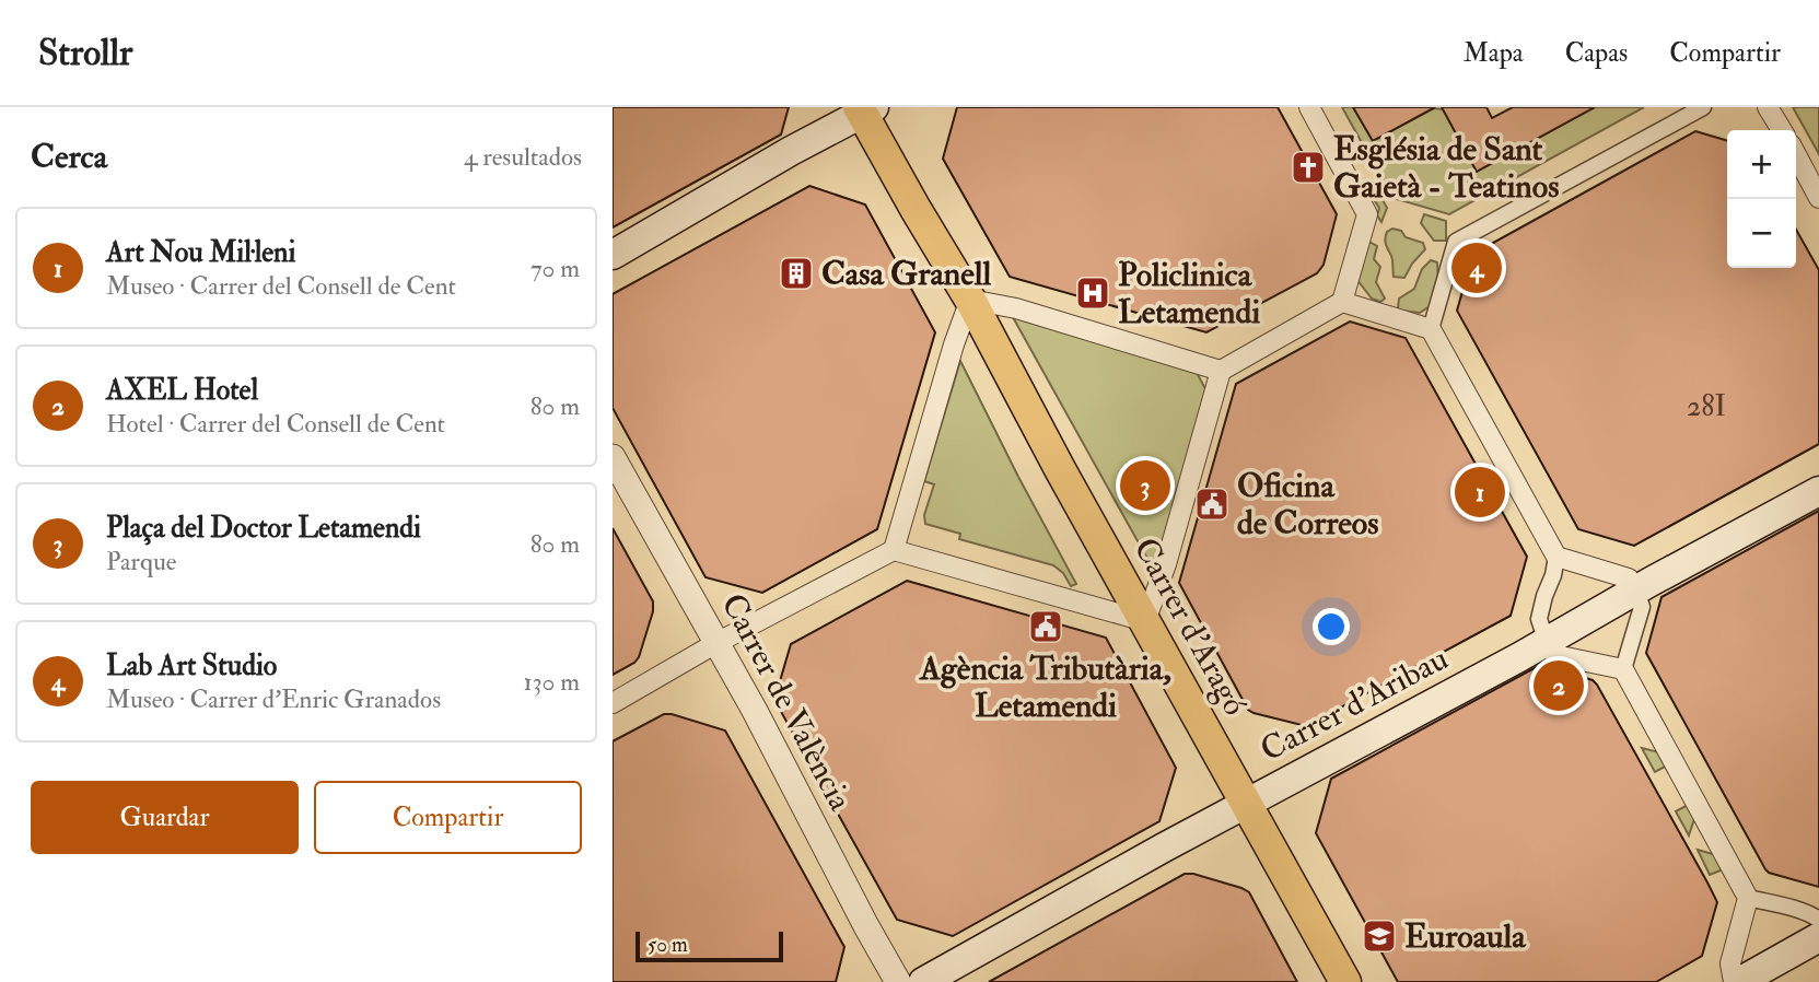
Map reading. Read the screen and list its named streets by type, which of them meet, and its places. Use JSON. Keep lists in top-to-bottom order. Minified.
{"streets":{"main road":["Carrer d'Aragó","Carrer d'Aribau"],"street":["Carrer de València"]},"crossings":[["Carrer d'Aragó","Carrer d'Aribau"]],"places":{"church":["Església de Sant Gaietà - Teatinos"],"building":["Casa Granell"],"hospital":["Policlinica Letamendi"],"public building":["Oficina de Correos","Agència Tributària, Letamendi"],"school or university":["Euroaula"]},"house_numbers":["28I"],"scale_bar":"50 m","page":{"header":"Strollr","nav":["Mapa","Capas","Compartir"],"heading":["Cerca","4 resultados"],"map_buttons":["+","−"],"list":[{"mark":"1","name":"Art Nou Mil·leni","note":"Museo · Carrer del Consell de Cent","value":"70 m"},{"mark":"2","name":"AXEL Hotel","note":"Hotel · Carrer del Consell de Cent","value":"80 m"},{"mark":"3","name":"Plaça del Doctor Letamendi","note":"Parque","value":"80 m"},{"mark":"4","name":"Lab Art Studio","note":"Museo · Carrer d'Enric Granados","value":"130 m"}],"pins":["4","3","1","2"],"buttons":["Guardar","Compartir"],"scale":"50 m"}}
